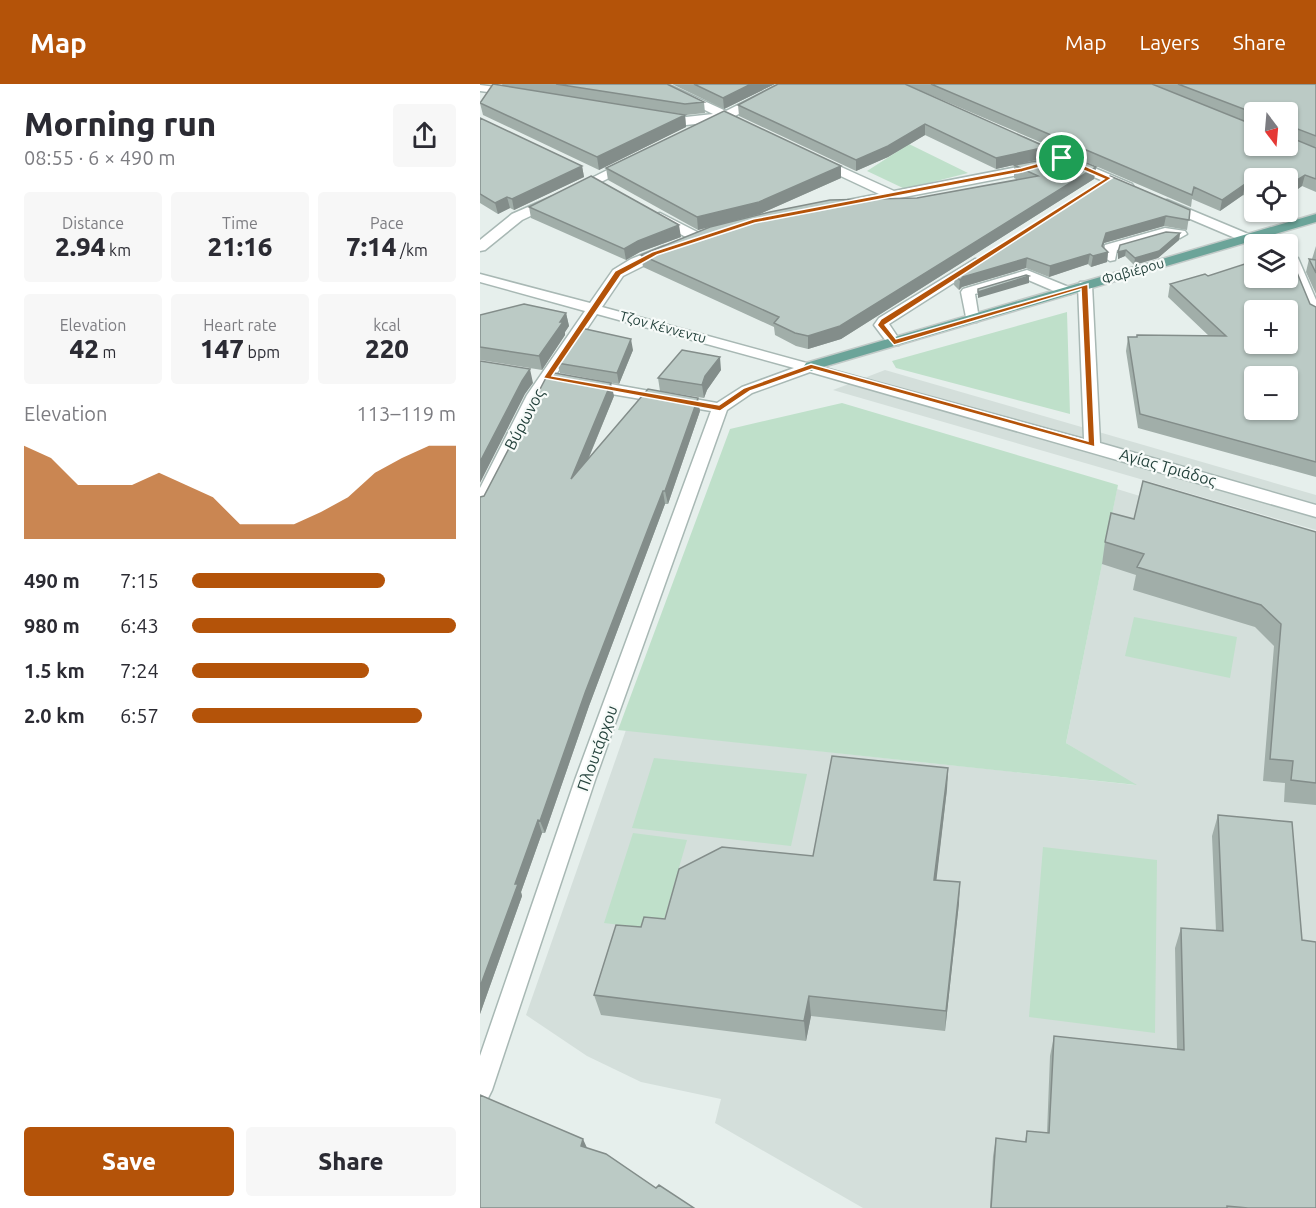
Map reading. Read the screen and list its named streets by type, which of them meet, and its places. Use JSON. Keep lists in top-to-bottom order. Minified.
{"streets":{"main road":["Φαβιέρου"],"street":["Τζον Κέννεντυ","Βύρωνος","Αγίας Τριάδος","Πλουτάρχου"]},"crossings":[["Φαβιέρου","Τζον Κέννεντυ"],["Φαβιέρου","Αγίας Τριάδος"],["Τζον Κέννεντυ","Βύρωνος"],["Τζον Κέννεντυ","Αγίας Τριάδος"]],"north":"bottom","page":{"header":"Map","nav":["Map","Layers","Share"],"heading":["Morning run","08:55 · 6 × 490 m"],"map_buttons":["+","−"],"stats":[["Distance","2.94 km"],["Time","21:16"],["Pace","7:14 /km"],["Elevation","42 m"],["Heart rate","147 bpm"],["kcal","220"]],"chart":["Elevation","113–119 m"],"list":[{"name":"490 m","note":"7:15"},{"name":"980 m","note":"6:43"},{"name":"1.5 km","note":"7:24"},{"name":"2.0 km","note":"6:57"}],"buttons":["Save","Share"]}}
